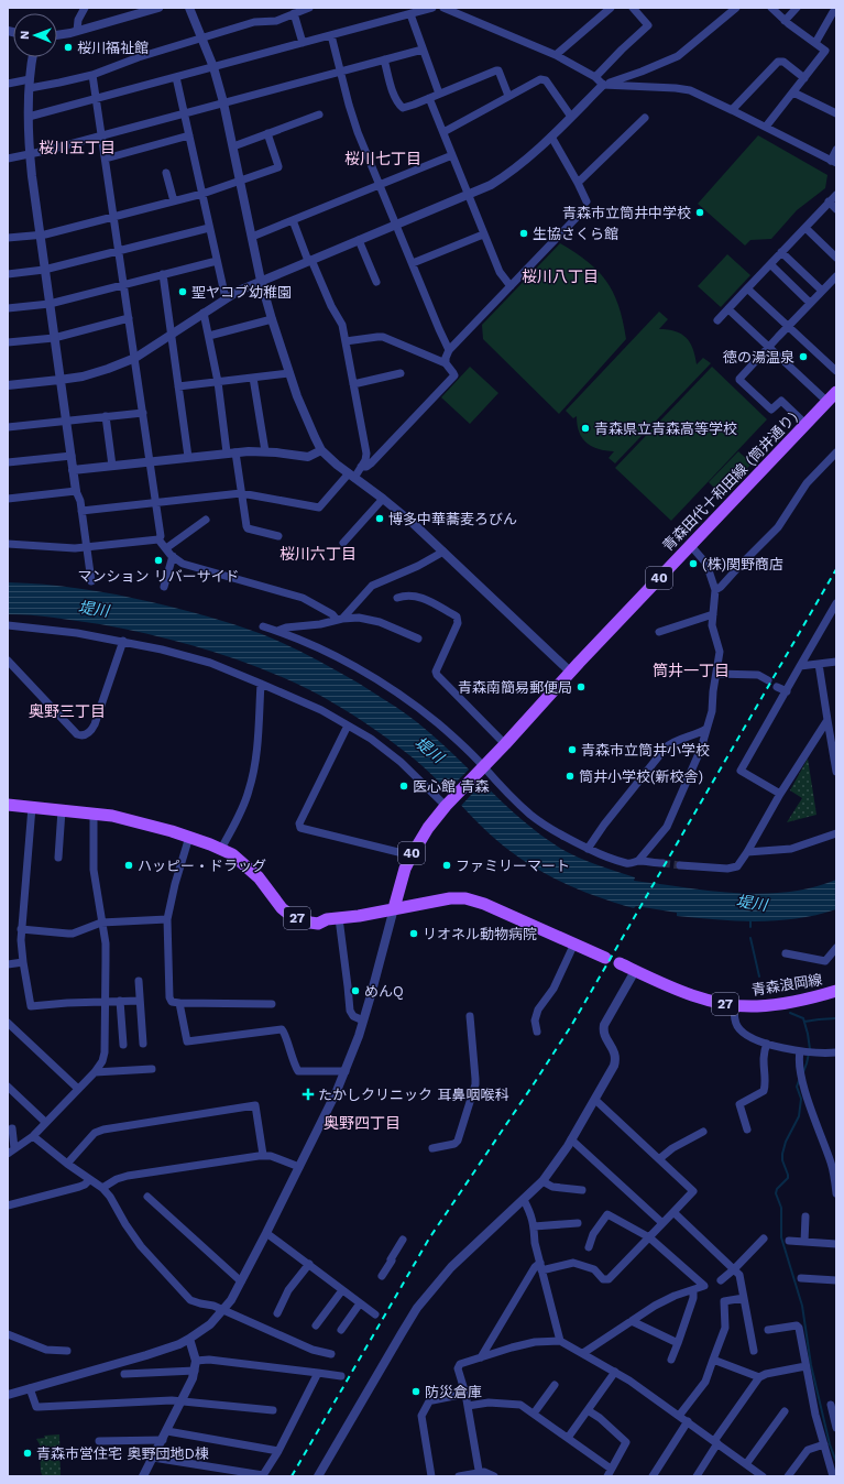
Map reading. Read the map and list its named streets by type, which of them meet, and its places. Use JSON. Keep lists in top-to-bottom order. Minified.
{"streets":{"main road":["青森田代十和田線 (筒井通り)","40","27","青森浪岡線"]},"crossings":[["青森田代十和田線 (筒井通り)","27"]],"districts":["桜川五丁目","桜川七丁目","桜川八丁目","桜川六丁目","筒井一丁目","奥野三丁目","奥野四丁目"],"water":["堤川"],"places":{"other":["桜川福祉館","青森市立筒井中学校","生協さくら館","聖ヤコブ幼稚園","徳の湯温泉","青森県立青森高等学校","博多中華蕎麦ろびん","マンション リバーサイド","(株)関野商店","青森南簡易郵便局","青森市立筒井小学校","筒井小学校(新校舎)","医心館 青森","ハッピー・ドラッグ","ファミリーマート","リオネル動物病院","めんQ","防災倉庫","青森市営住宅 奥野団地D棟"],"health":["たかしクリニック 耳鼻咽喉科"]},"north":"left"}
